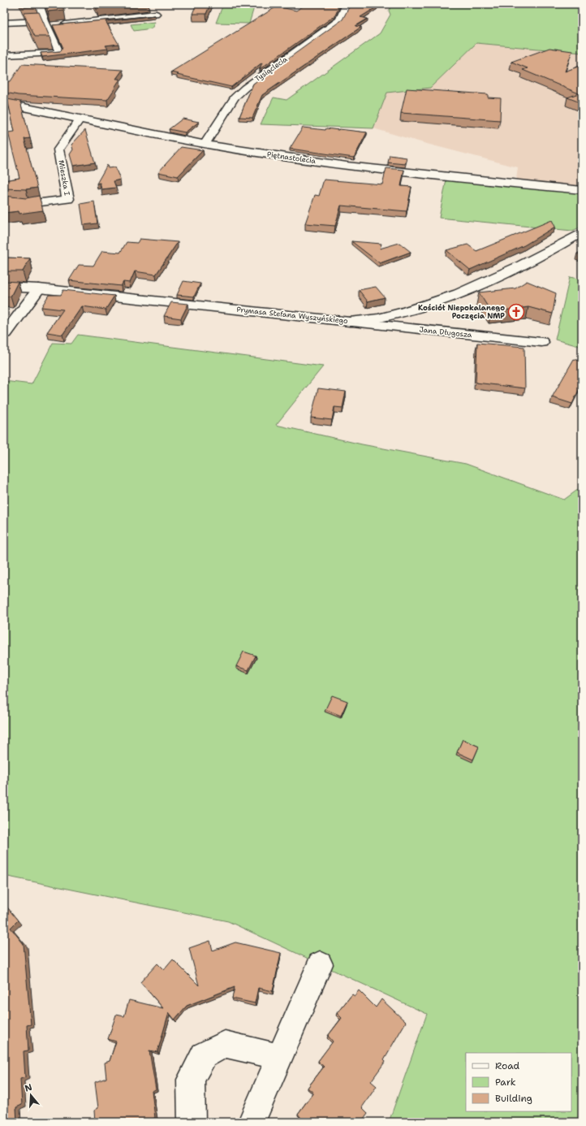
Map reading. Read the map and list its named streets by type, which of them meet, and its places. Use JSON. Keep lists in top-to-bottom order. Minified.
{"streets":{"street":["Tysiąclecia","Piętnastolecia","Mieszka I","Prymasa Stefana Wyszyńskiego","Jana Długosza"]},"crossings":[["Tysiąclecia","Piętnastolecia"],["Piętnastolecia","Mieszka I"],["Prymasa Stefana Wyszyńskiego","Jana Długosza"]],"places":{"church":["Kościół Niepokalanego Poczęcia NMP"]},"legend":["Road","Park","Building"],"north":"top"}
